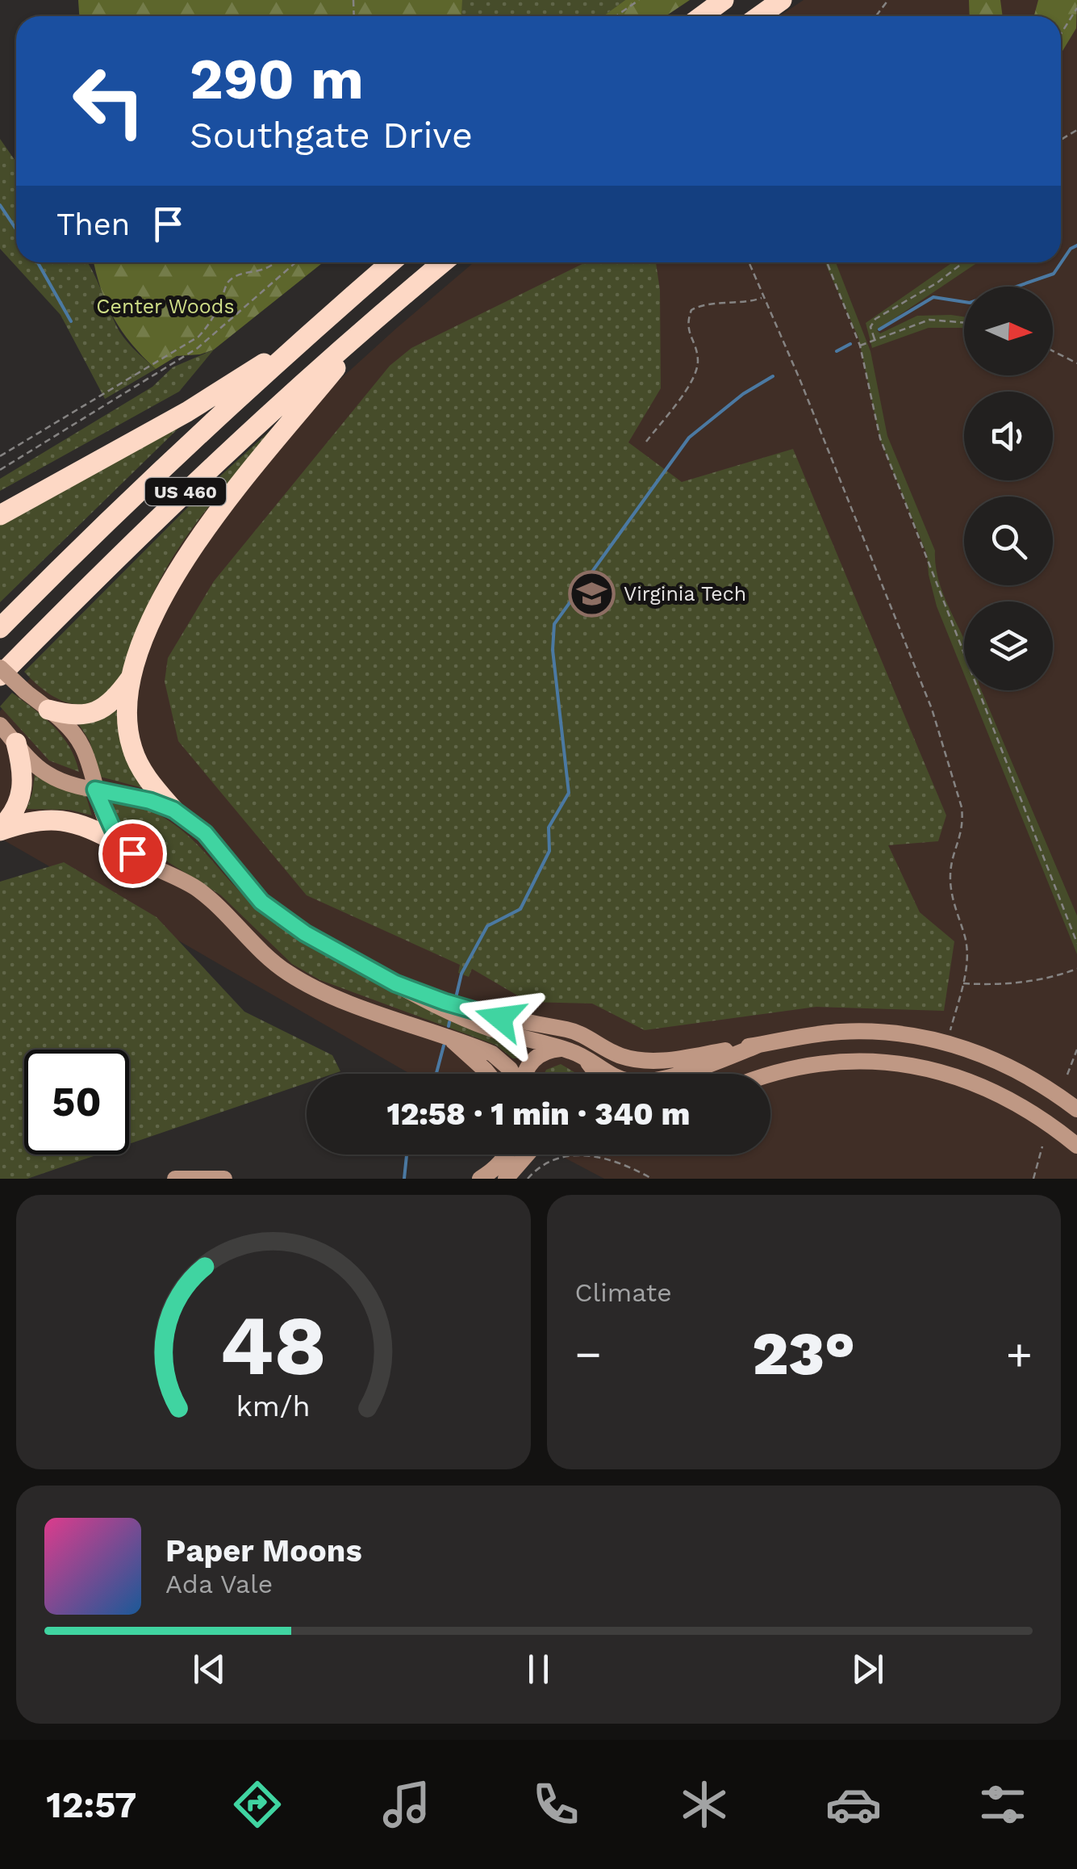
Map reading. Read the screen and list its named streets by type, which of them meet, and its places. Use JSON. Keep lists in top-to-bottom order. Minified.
{"streets":{"highway":["US 460"]},"parks":["Center Woods"],"places":{"school or university":["Virginia Tech"]},"north":"right","page":{"turn":["290 m","Southgate Drive"],"then":"Then","limit":"50","trip":"12:58 · 1 min · 340 m","tile":"Climate","heat":["−","23°","+"],"song":["Paper Moons","Ada Vale"],"tabs":"12:57","gauge":["48","km/h"]}}
